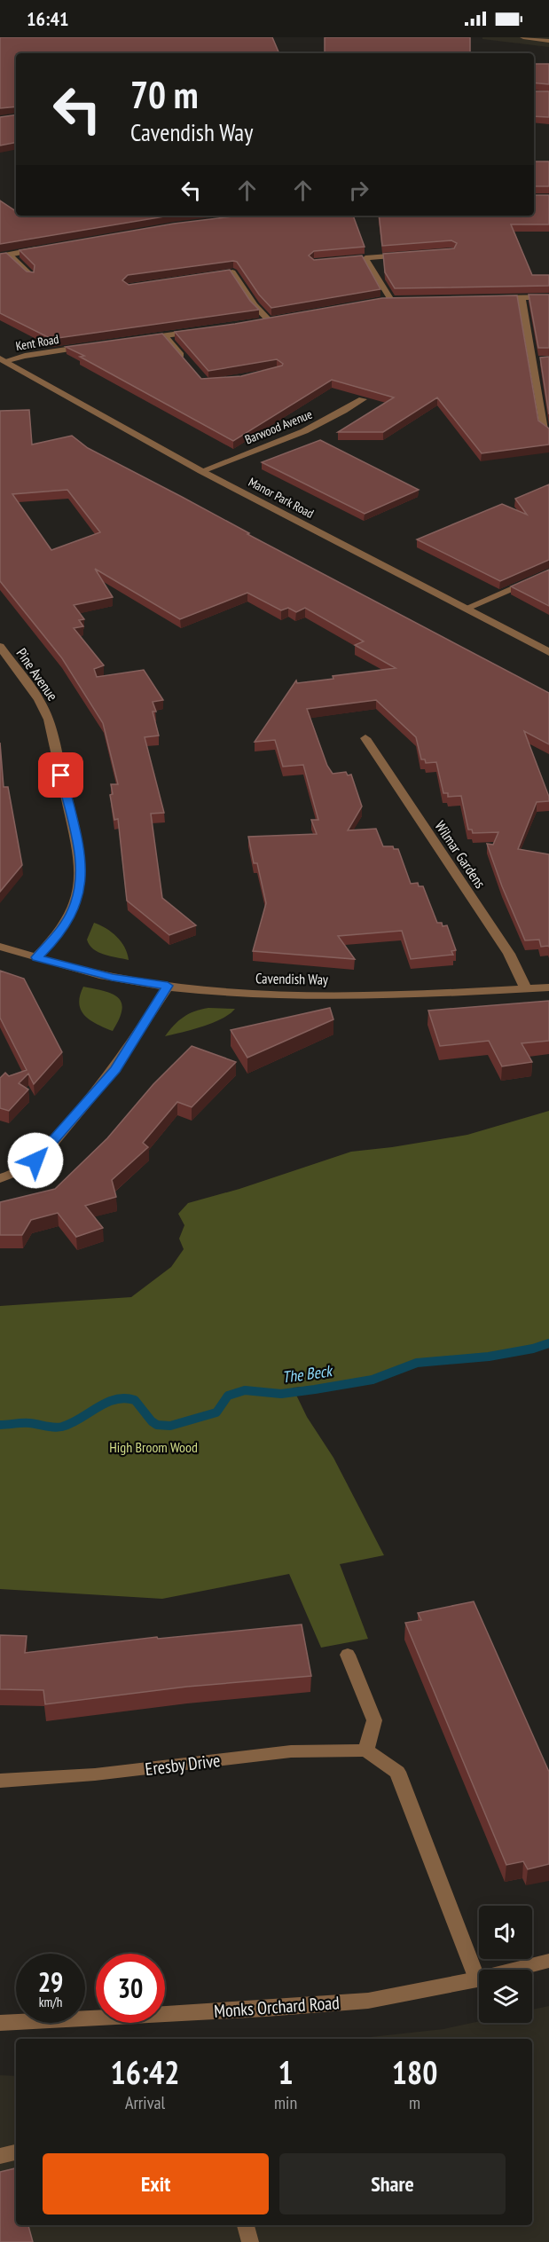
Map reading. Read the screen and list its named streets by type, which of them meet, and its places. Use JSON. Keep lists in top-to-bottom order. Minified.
{"streets":{"street":["Kent Road","Barwood Avenue","Manor Park Road","Pine Avenue","Wilmar Gardens","Cavendish Way","Eresby Drive","Monks Orchard Road"]},"crossings":[["Kent Road","Manor Park Road"],["Barwood Avenue","Manor Park Road"],["Pine Avenue","Cavendish Way"],["Wilmar Gardens","Cavendish Way"]],"water":["The Beck"],"parks":["High Broom Wood"],"page":{"status":"16:41","turn":["70 m","Cavendish Way"],"speed":"29 km/h","limit":"30","eta":["16:42","Arrival","1","min","180","m"],"buttons":["Exit","Share"]}}
